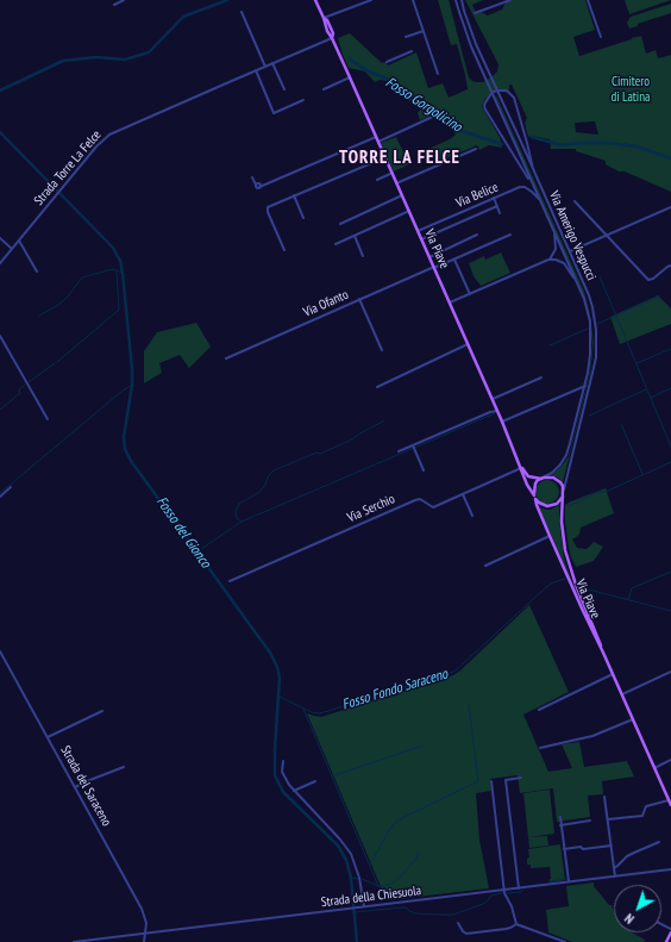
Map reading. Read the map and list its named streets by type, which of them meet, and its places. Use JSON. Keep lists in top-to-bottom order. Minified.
{"streets":{"main road":["Via Piave"],"street":["Strada Torre La Felce","Via Belice","Via Amerigo Vespucci","Via Ofanto","Via Serchio","Strada del Saraceno","Strada della Chiesuola"]},"crossings":[["Strada Torre La Felce","Via Piave"],["Via Belice","Via Amerigo Vespucci"],["Via Belice","Via Piave"],["Via Amerigo Vespucci","Via Piave"],["Via Piave","Via Ofanto"],["Via Piave","Via Serchio"],["Strada del Saraceno","Strada della Chiesuola"]],"districts":["TORRE LA FELCE"],"water":["Fosso Gorgolicino","Fosso del Gionco","Fosso Fondo Saraceno"],"parks":["Cimitero di Latina"],"north":"bottom left"}
